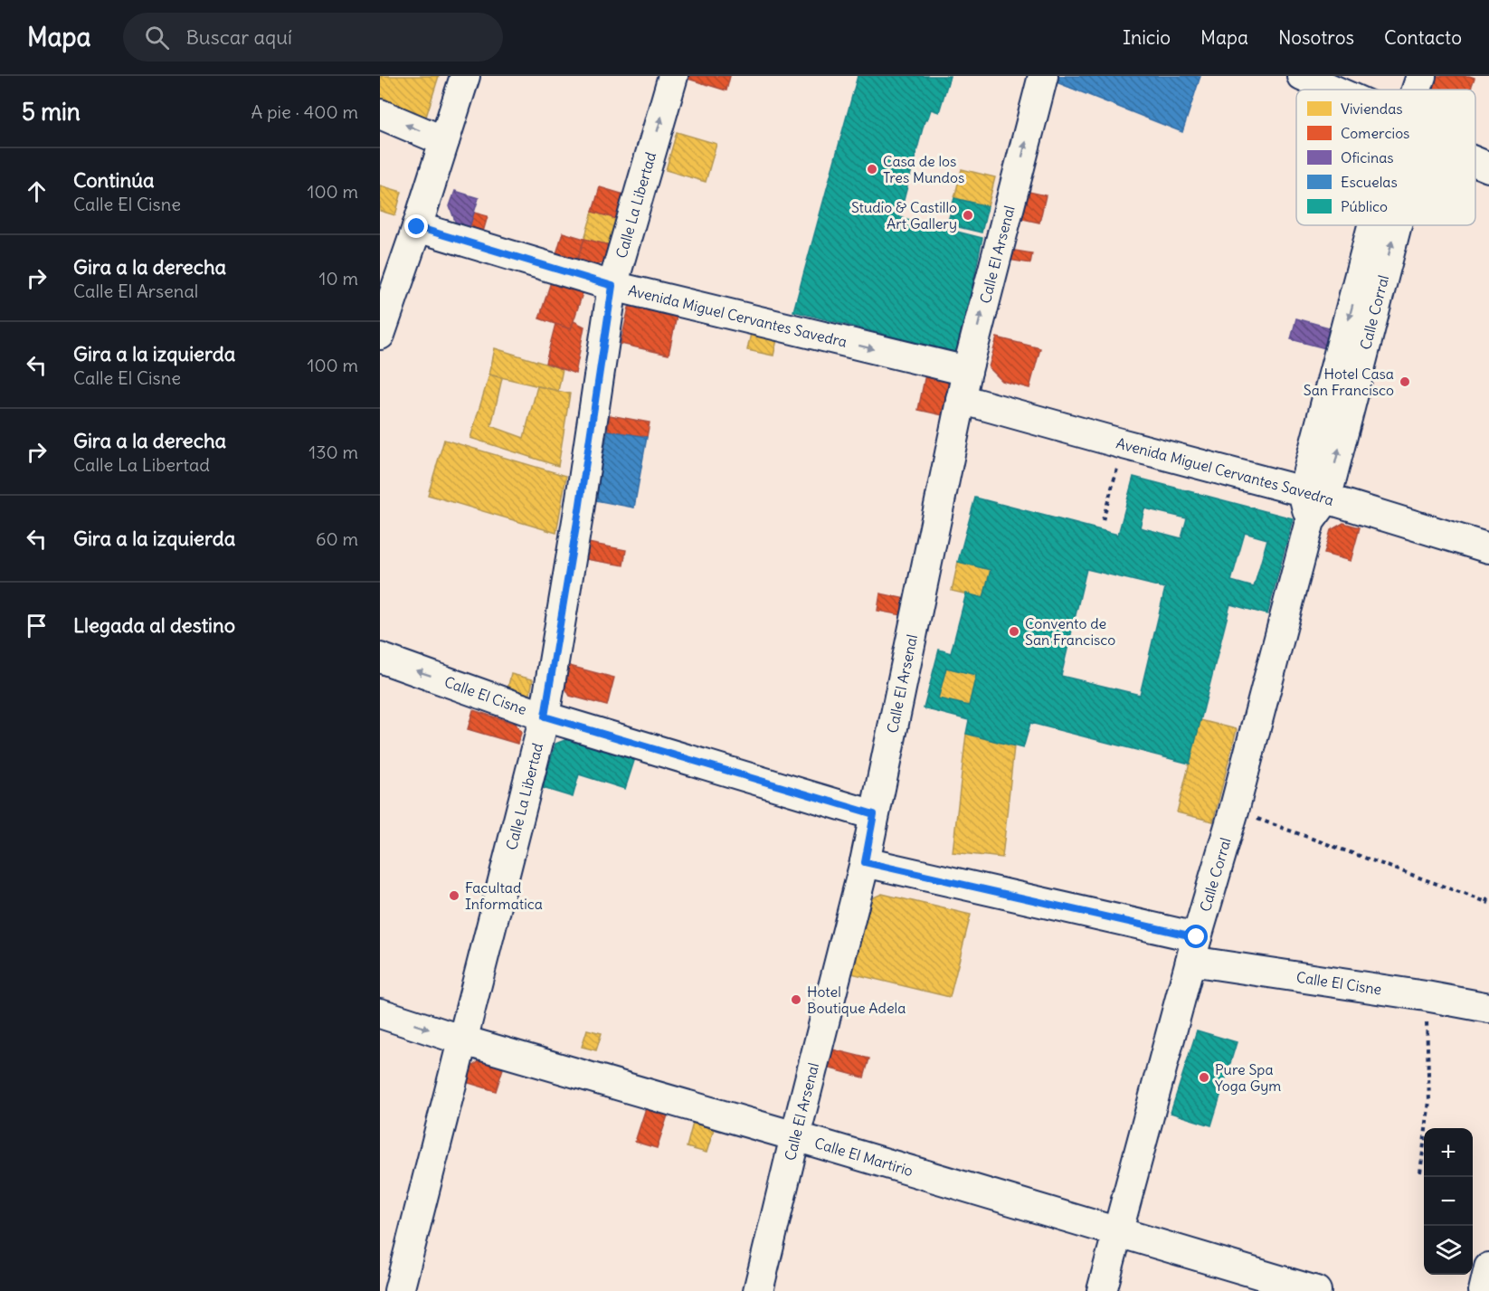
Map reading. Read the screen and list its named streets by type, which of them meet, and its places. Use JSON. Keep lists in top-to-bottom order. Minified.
{"streets":{"street":["Calle La Libertad","Calle El Arsenal","Calle Corral","Avenida Miguel Cervantes Savedra","Calle El Cisne","Calle El Martirio"]},"crossings":[["Calle La Libertad","Avenida Miguel Cervantes Savedra"],["Calle La Libertad","Calle El Cisne"],["Calle La Libertad","Calle El Martirio"],["Calle El Arsenal","Avenida Miguel Cervantes Savedra"],["Calle El Arsenal","Calle El Cisne"],["Calle El Arsenal","Calle El Martirio"],["Calle Corral","Avenida Miguel Cervantes Savedra"],["Calle Corral","Calle El Cisne"],["Calle Corral","Calle El Martirio"]],"places":["Casa de los Tres Mundos","Studio & Castillo Art Gallery","Hotel Casa San Francisco","Convento de San Francisco","Facultad Informatica","Hotel Boutique Adela","Pure Spa Yoga Gym"],"legend":["Viviendas","Comercios","Oficinas","Escuelas","Público"],"page":{"header":"Mapa","search":"Buscar aquí","nav":["Inicio","Mapa","Nosotros","Contacto"],"heading":["5 min","A pie · 400 m"],"list":[["Continúa","Calle El Cisne","100 m"],["Gira a la derecha","Calle El Arsenal","10 m"],["Gira a la izquierda","Calle El Cisne","100 m"],["Gira a la derecha","Calle La Libertad","130 m"],["Gira a la izquierda","60 m"],"Llegada al destino"],"map_buttons":["+","−"]}}
